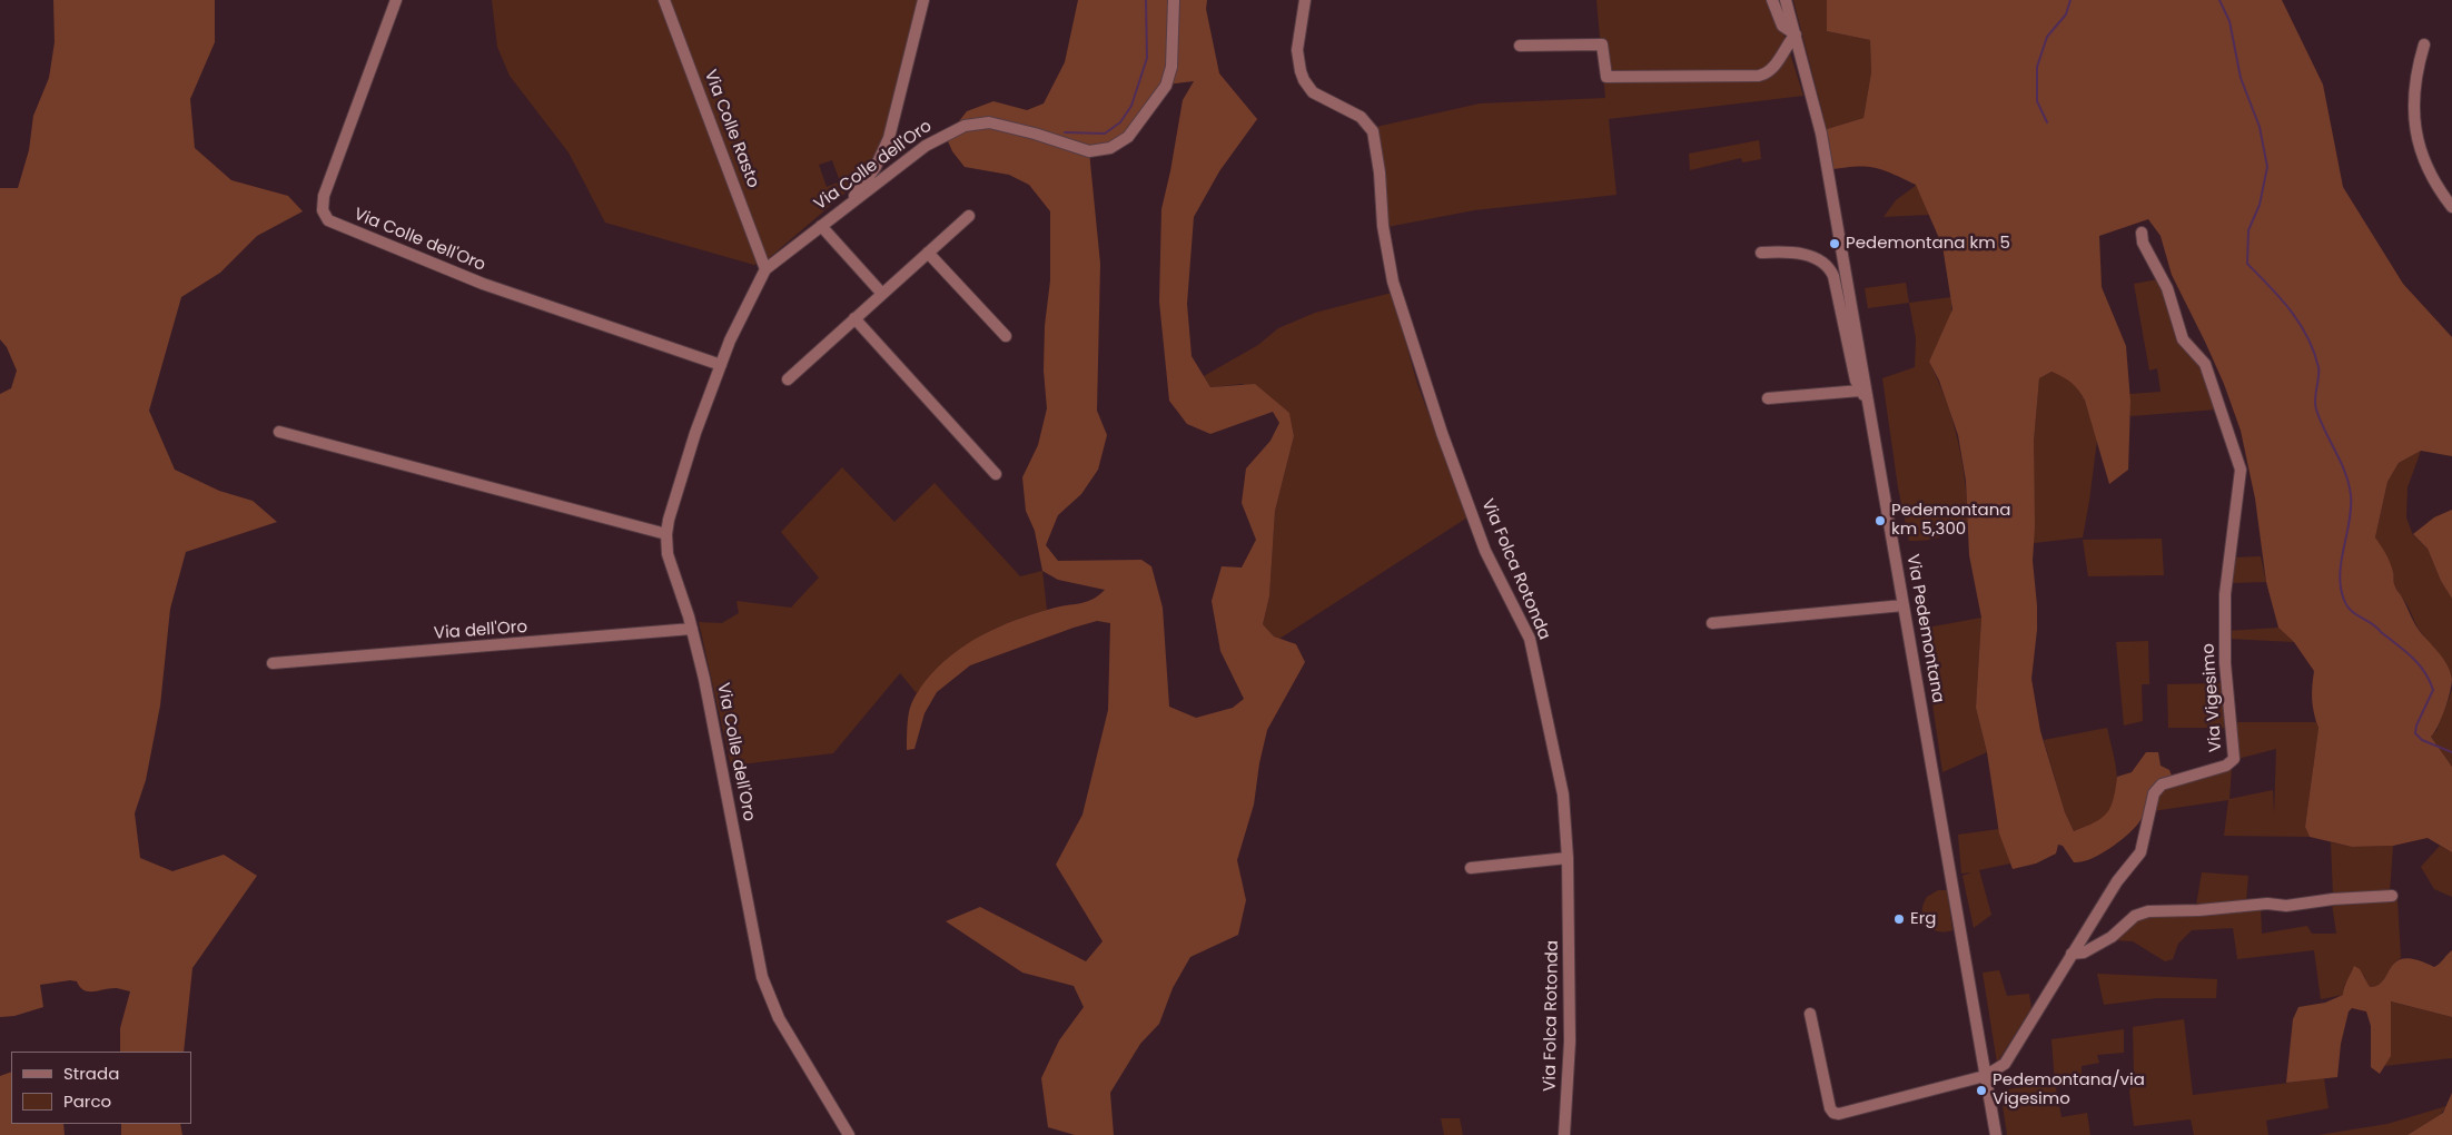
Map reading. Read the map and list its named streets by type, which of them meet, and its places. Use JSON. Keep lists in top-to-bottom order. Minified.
{"streets":{"street":["Via Colle Rasto","Via Colle dell'Oro","Via Folca Rotonda","Via Pedemontana","Via dell'Oro","Via Vigesimo"]},"crossings":[["Via Colle Rasto","Via Colle dell'Oro"],["Via Colle dell'Oro","Via dell'Oro"],["Via Pedemontana","Via Vigesimo"]],"places":["Pedemontana km 5","Pedemontana km 5,300","Erg","Pedemontana/via Vigesimo"],"legend":["Strada","Parco"]}
